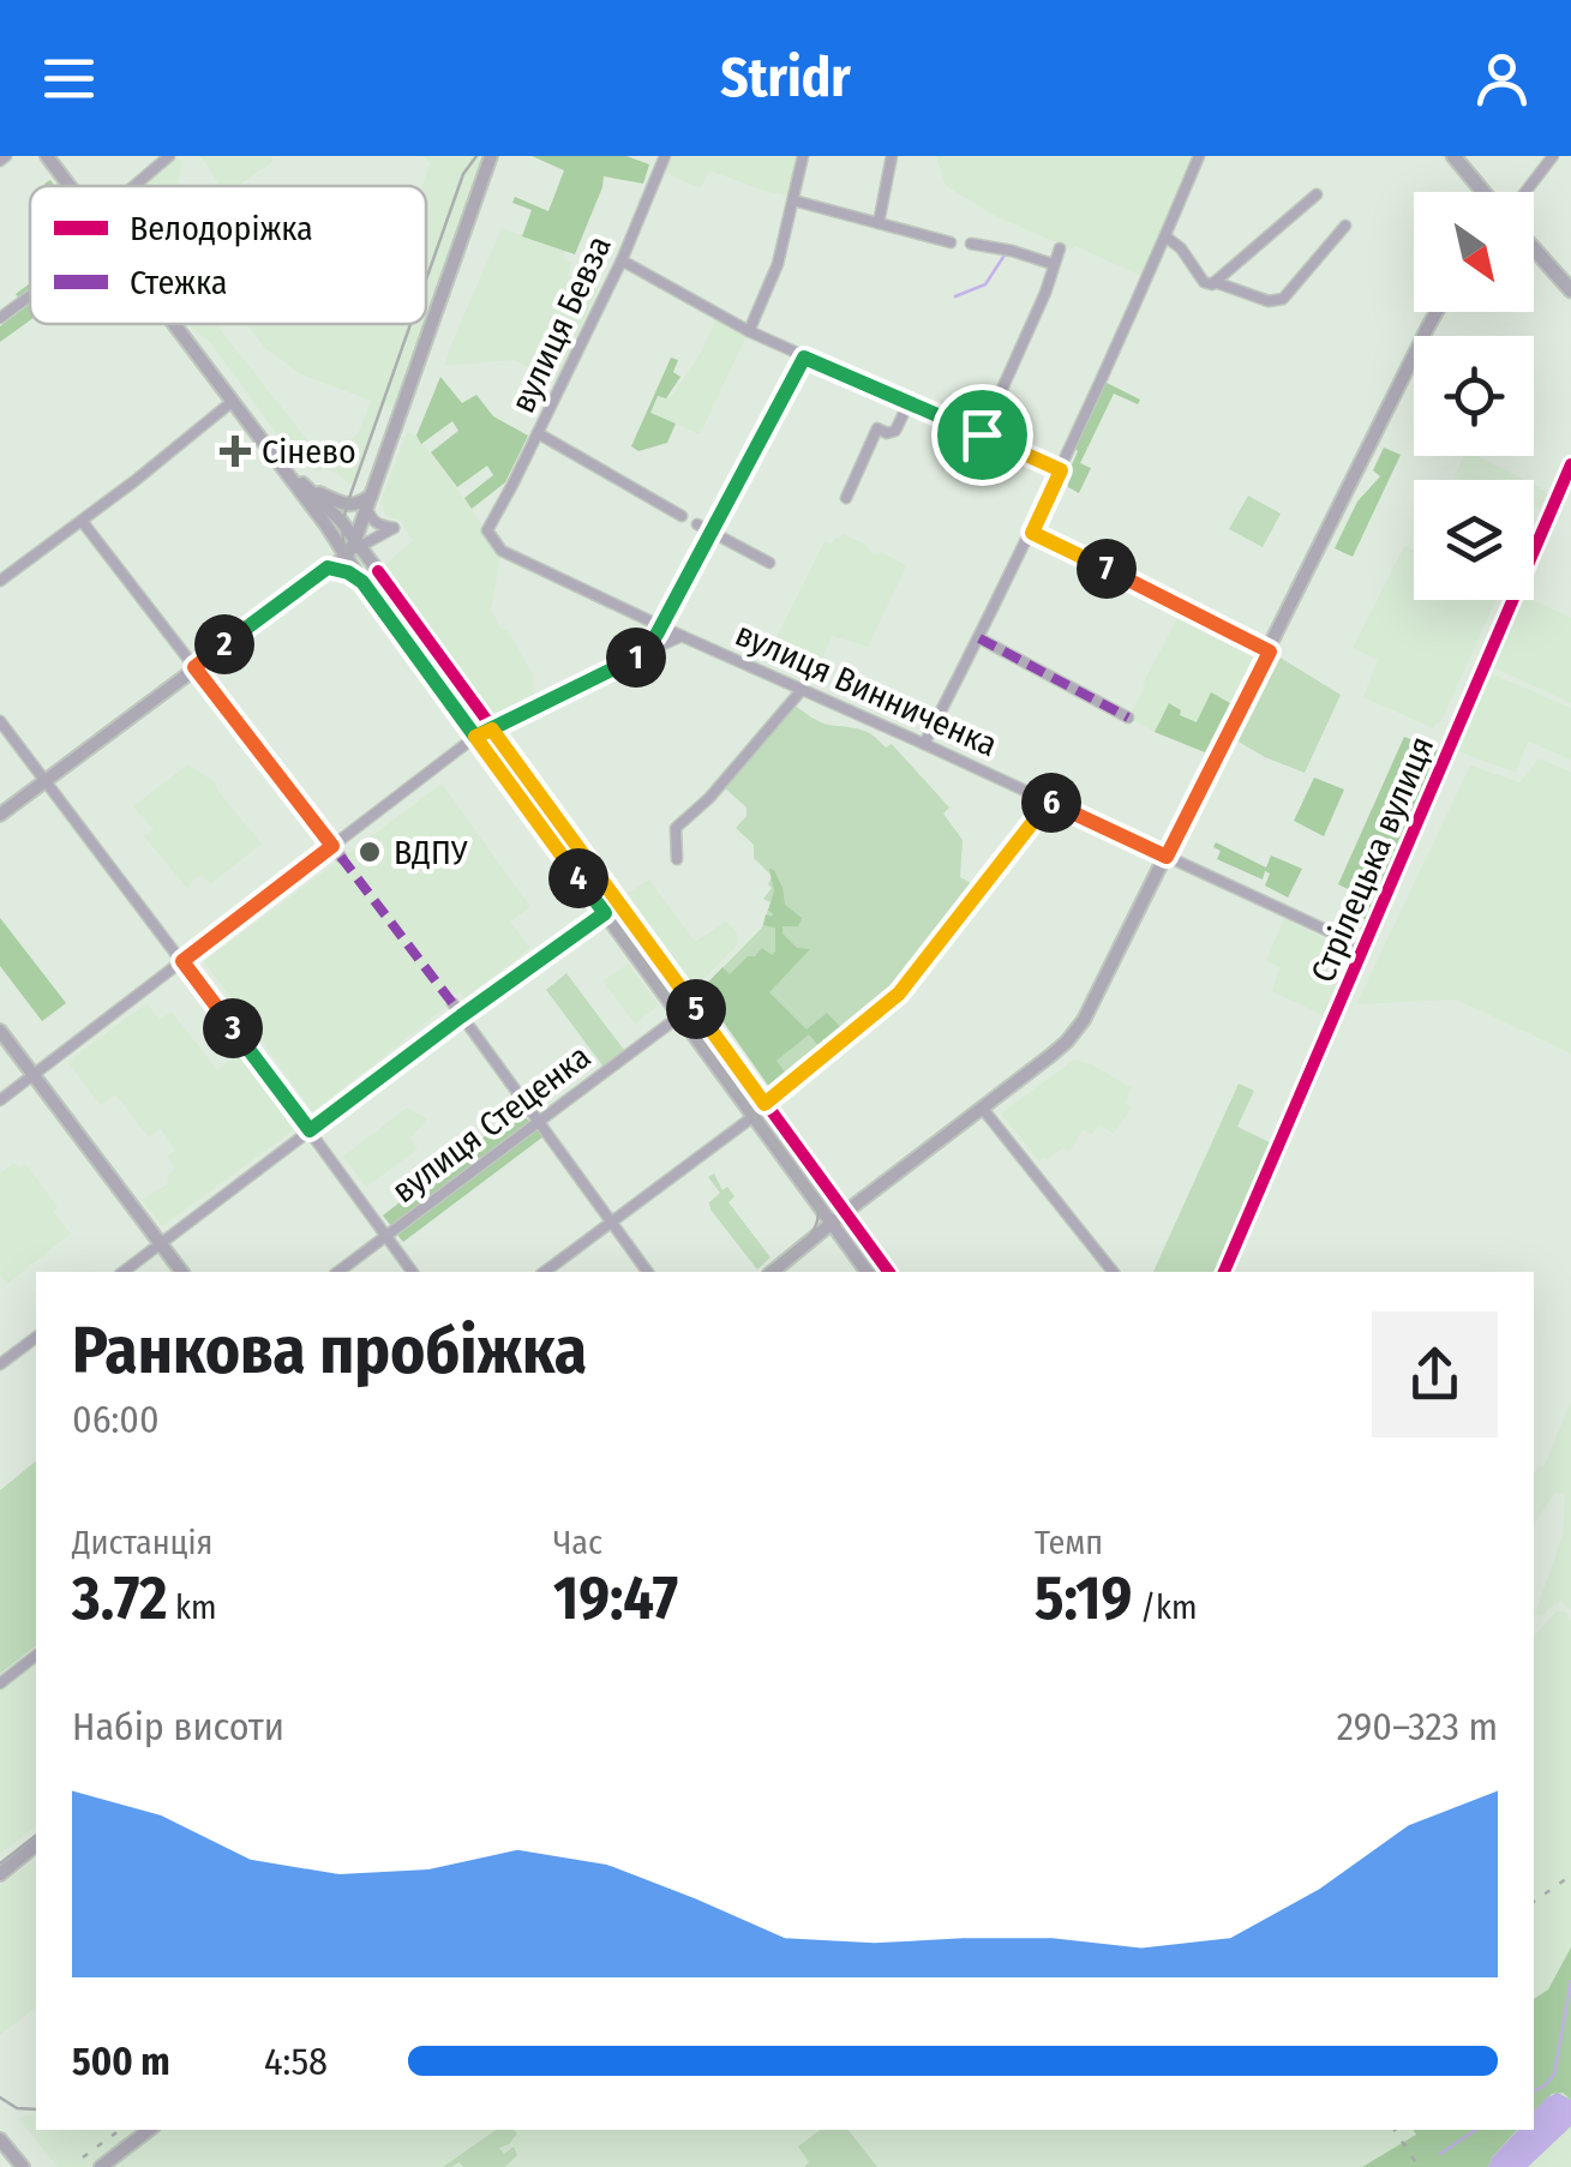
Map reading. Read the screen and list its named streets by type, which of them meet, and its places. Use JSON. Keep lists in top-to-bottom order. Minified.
{"streets":{"main road":["Стрілецька вулиця"],"street":["вулиця Бевза","вулиця Винниченка","вулиця Стеценка"]},"crossings":[["вулиця Бевза","вулиця Винниченка"],["вулиця Винниченка","Стрілецька вулиця"]],"places":{"health":["Сінево"],"other":["ВДПУ"]},"legend":["Велодоріжка","Стежка"],"north":"bottom right","page":{"header":"Stridr","pins":["7","2","1","6","4","5","3"],"heading":["Ранкова пробіжка","06:00"],"stats":[["Дистанція","3.72 km"],["Час","19:47"],["Темп","5:19 /km"]],"chart":["Набір висоти","290–323 m"],"list":[{"name":"500 m","note":"4:58"}]}}
